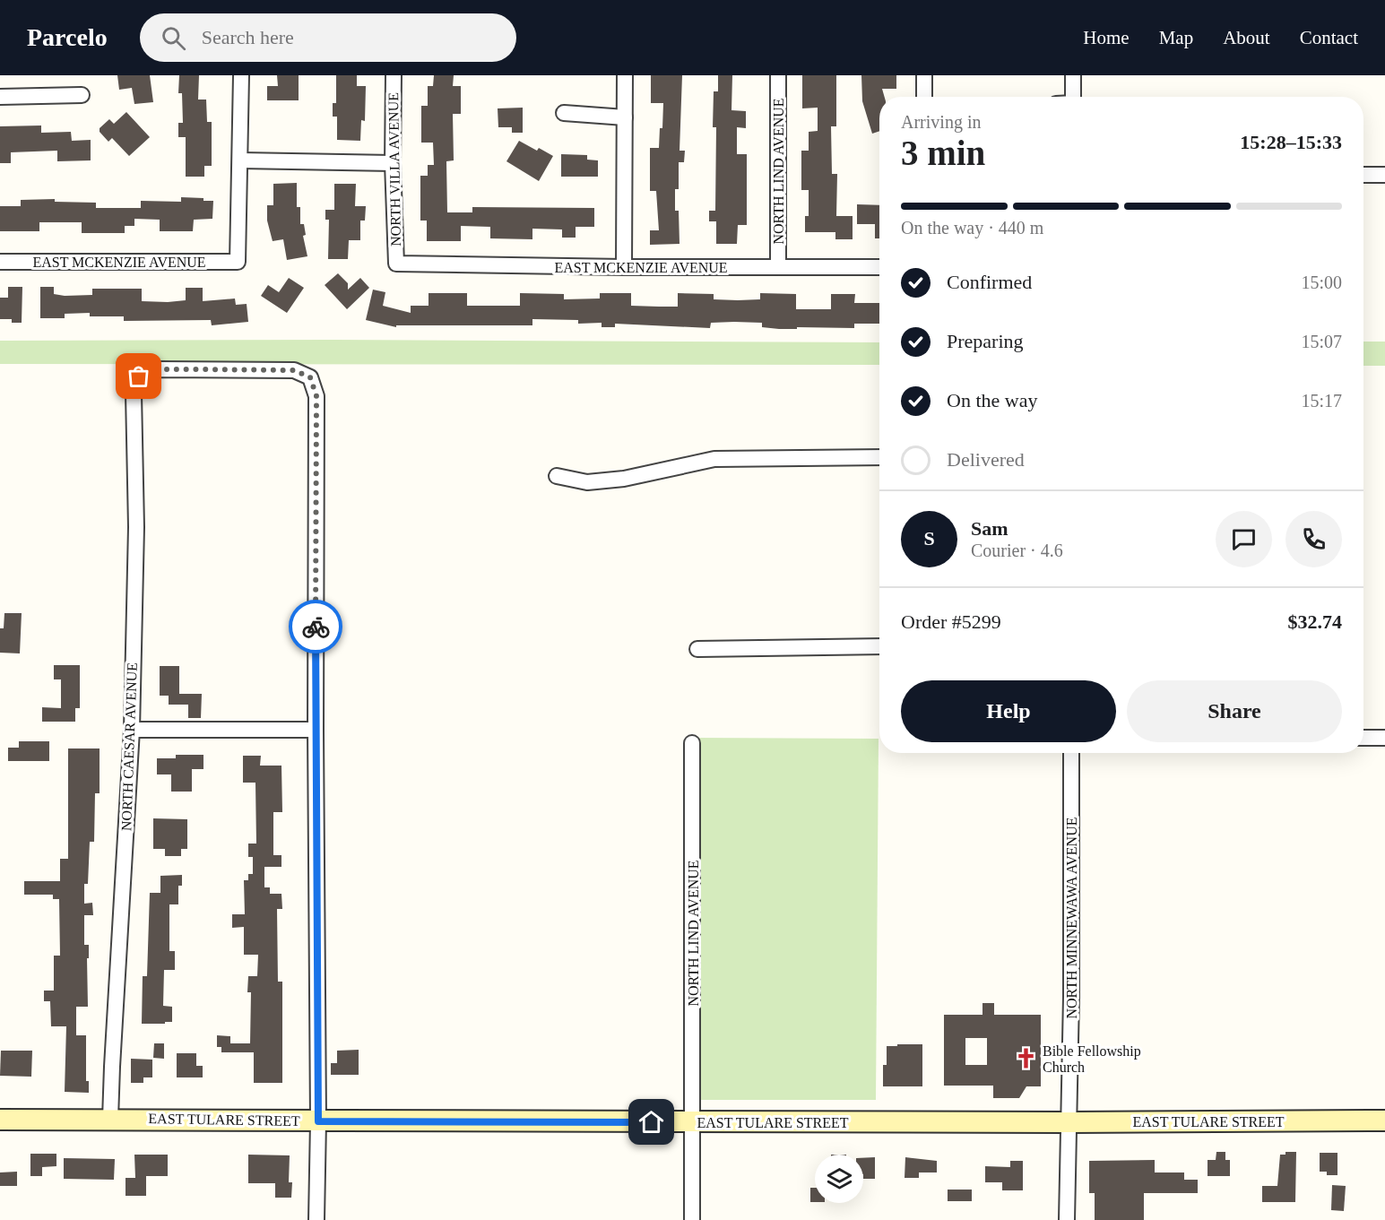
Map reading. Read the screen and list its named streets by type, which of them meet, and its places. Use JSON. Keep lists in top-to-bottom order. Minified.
{"streets":{"main road":["EAST TULARE STREET"],"street":["NORTH VILLA AVENUE","NORTH LIND AVENUE","EAST MCKENZIE AVENUE","NORTH CAESAR AVENUE","NORTH MINNEWAWA AVENUE"]},"crossings":[["NORTH VILLA AVENUE","EAST MCKENZIE AVENUE"],["NORTH LIND AVENUE","EAST MCKENZIE AVENUE"],["NORTH LIND AVENUE","EAST TULARE STREET"],["NORTH CAESAR AVENUE","EAST TULARE STREET"],["NORTH MINNEWAWA AVENUE","EAST TULARE STREET"]],"places":{"church":["Bible Fellowship Church"]},"page":{"header":"Parcelo","search":"Search here","nav":["Home","Map","About","Contact"],"heading":["3 min","Arriving in","15:28–15:33"],"panel":["Sam","Courier · 4.6","Order #5299","$32.74"],"bar":"On the way · 440 m","list":[["Confirmed","15:00"],["Preparing","15:07"],["On the way","15:17"],"Delivered"],"round":"S","buttons":["Help","Share"]}}
